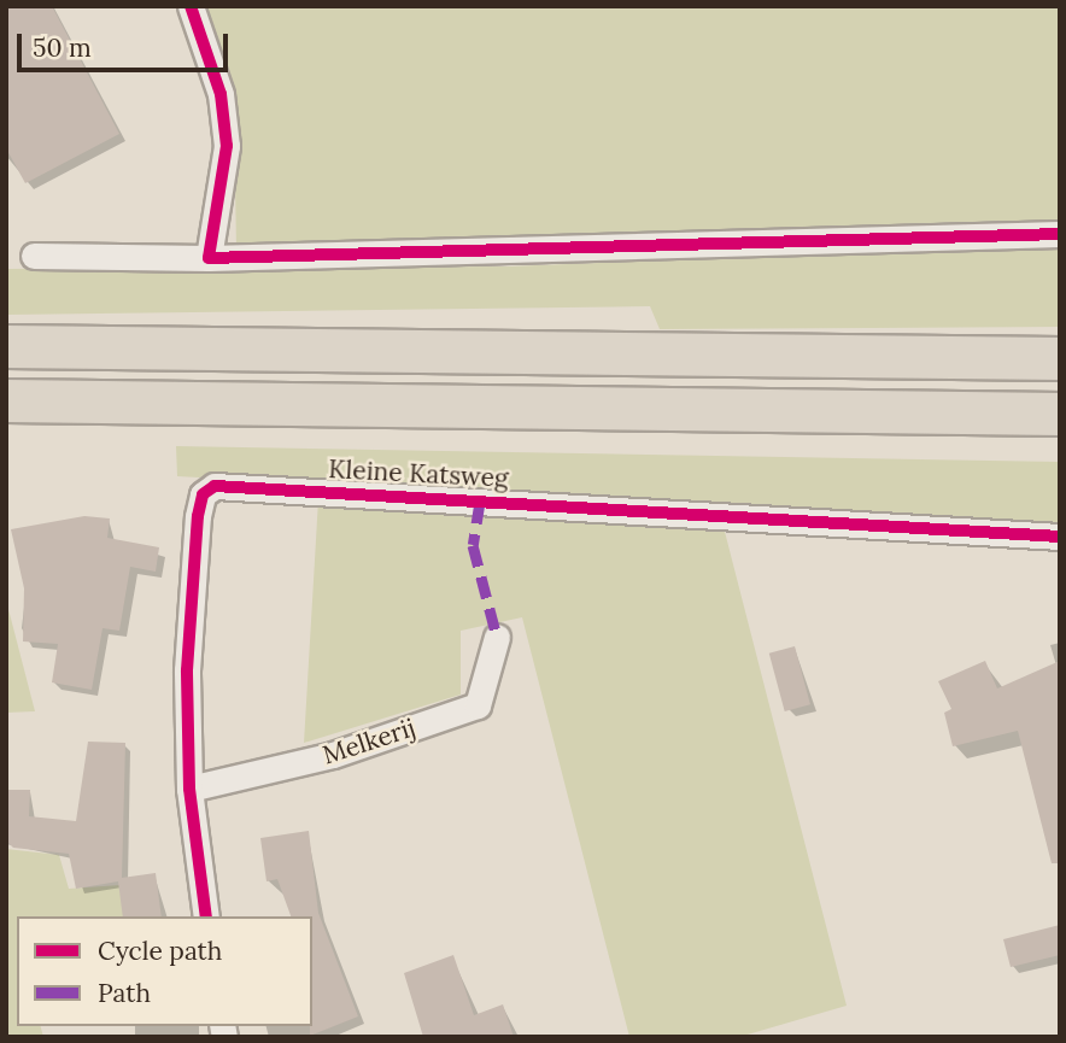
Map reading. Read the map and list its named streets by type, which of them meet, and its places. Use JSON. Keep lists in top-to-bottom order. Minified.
{"streets":{"street":["Kleine Katsweg","Melkerij"]},"crossings":[["Kleine Katsweg","Melkerij"]],"legend":["Cycle path","Path"],"scale_bar":"50 m"}
